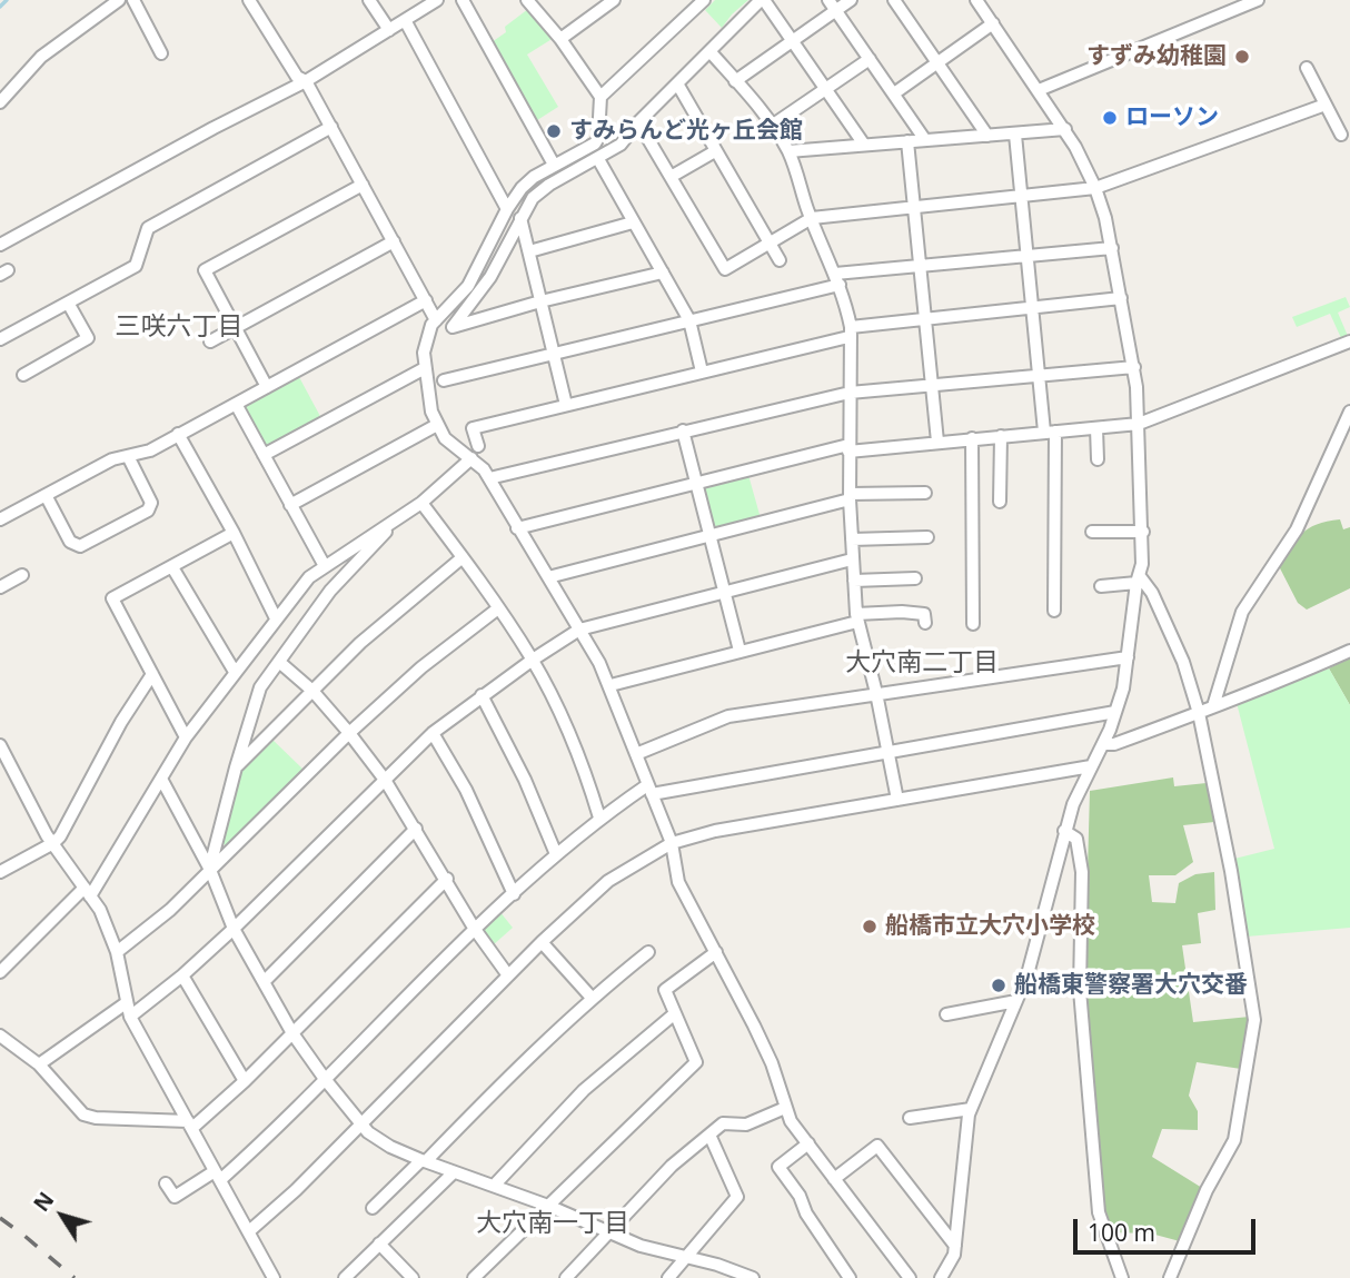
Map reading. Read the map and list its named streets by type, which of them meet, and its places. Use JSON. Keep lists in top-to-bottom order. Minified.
{"districts":["三咲六丁目","大穴南二丁目","大穴南一丁目"],"places":["すずみ幼稚園","ローソン","すみらんど光ヶ丘会館","船橋市立大穴小学校","船橋東警察署大穴交番"],"scale_bar":"100 m","north":"top left"}
